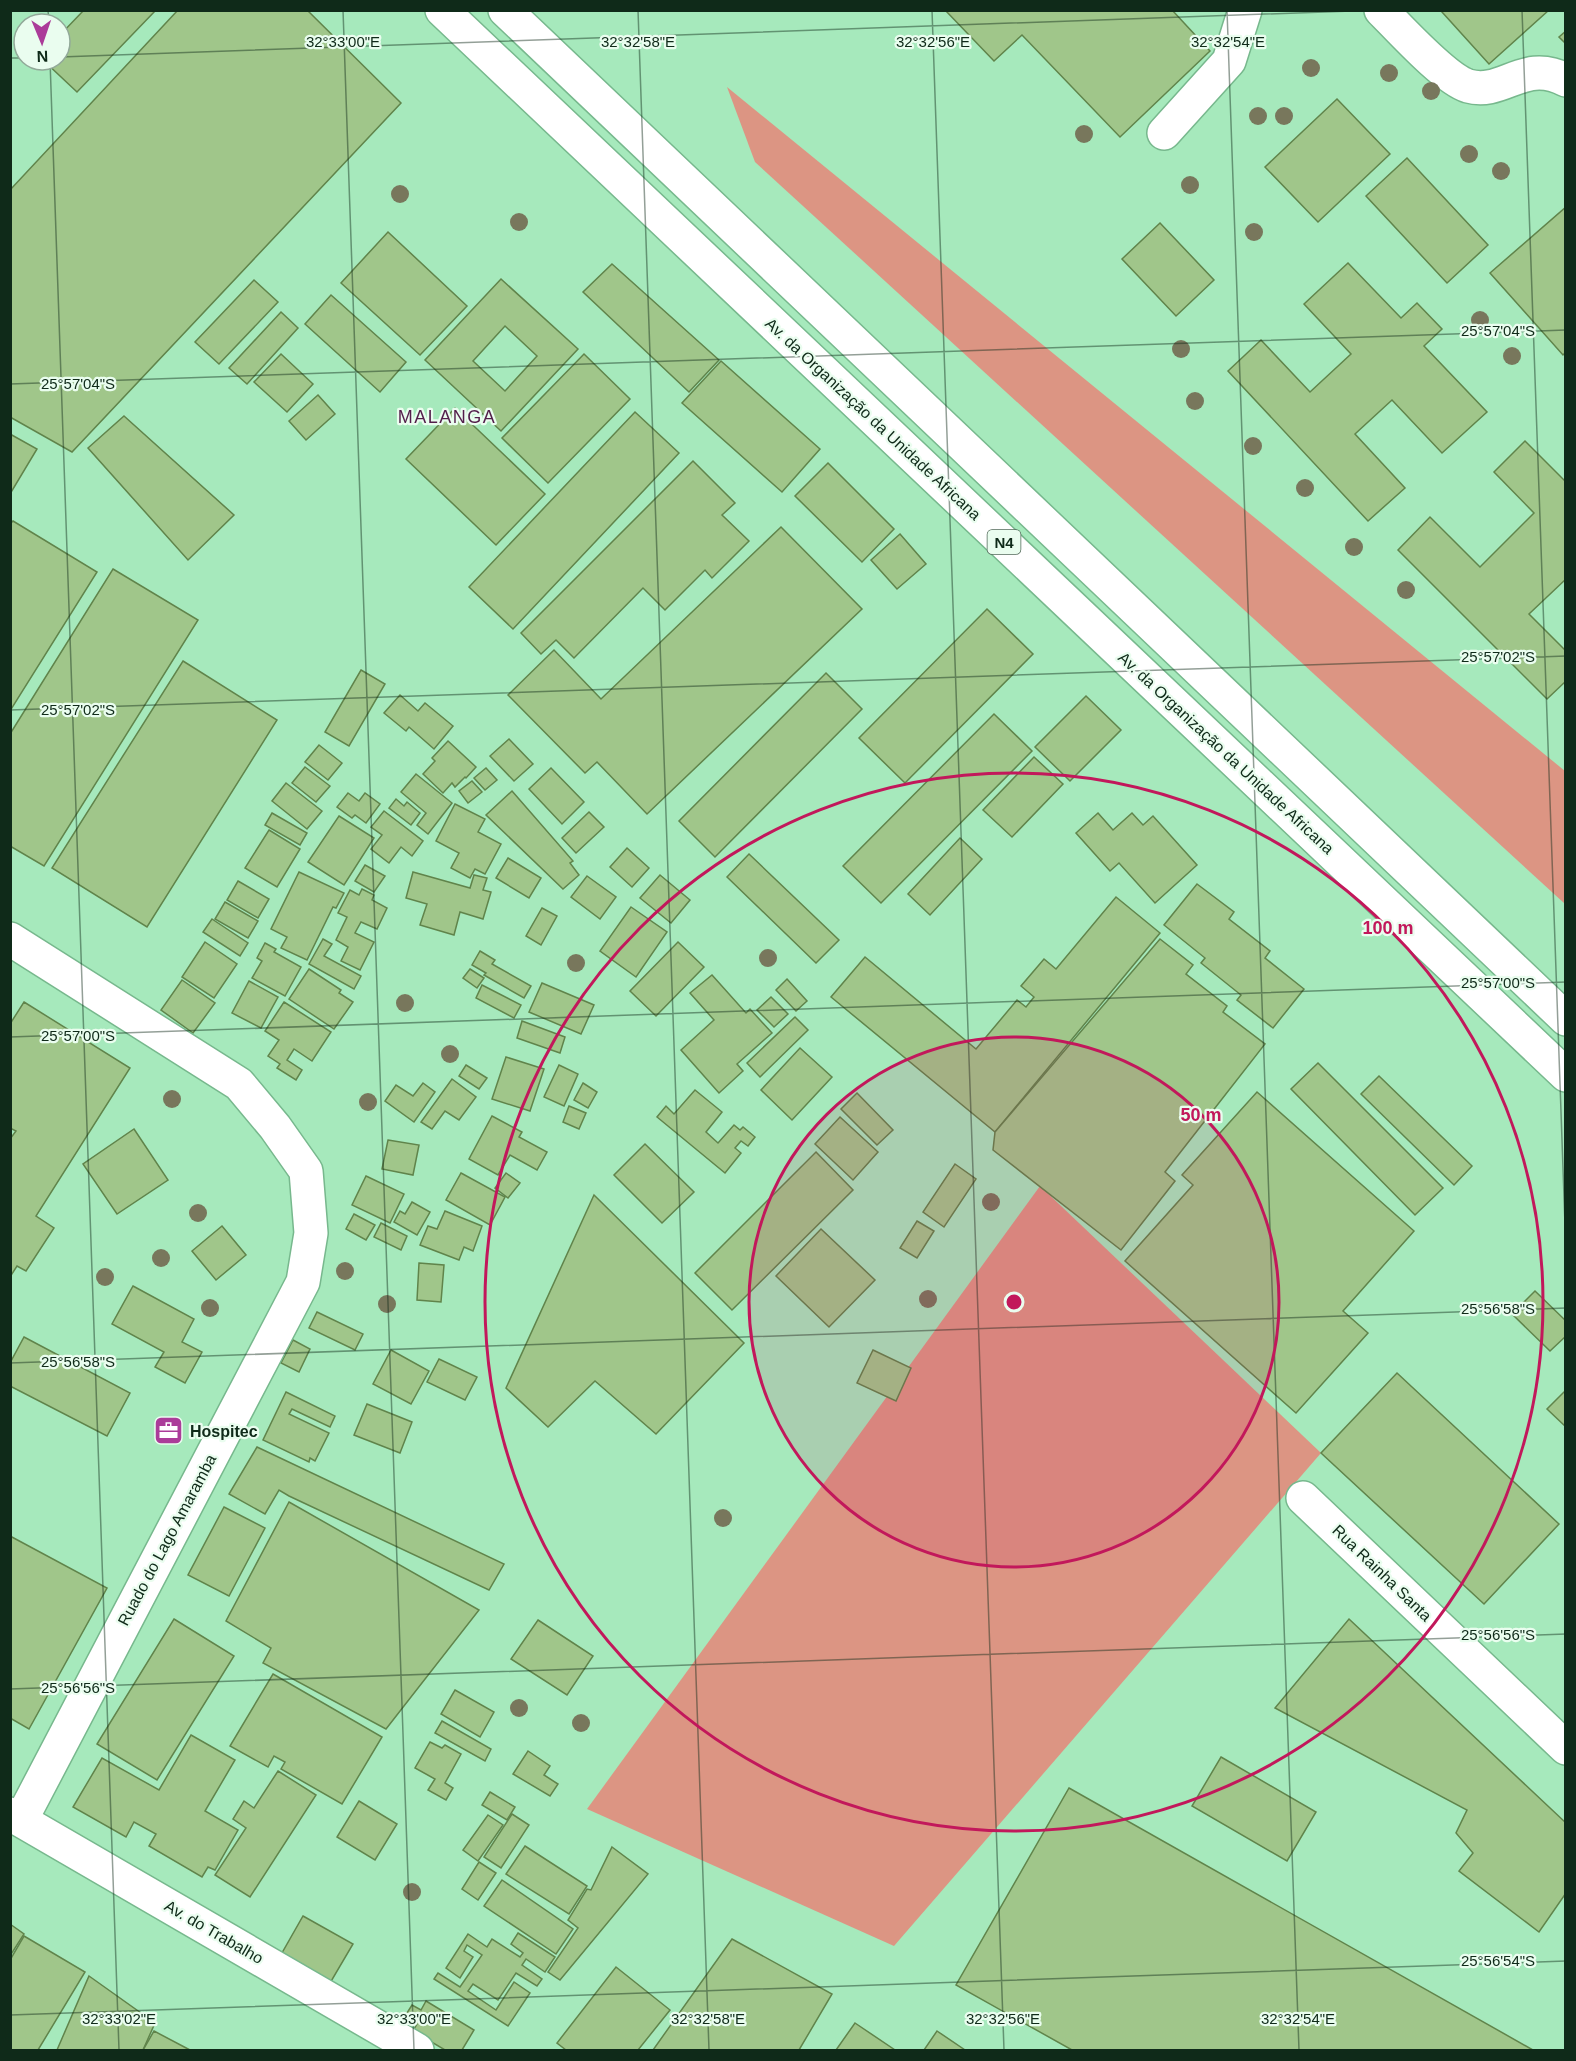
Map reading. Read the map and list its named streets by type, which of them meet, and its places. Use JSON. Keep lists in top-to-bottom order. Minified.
{"streets":{"main road":["Av. da Organização da Unidade Africana","N4","Ruado do Lago Amaramba","Rua Rainha Santa","Av. do Trabalho"]},"crossings":[["Ruado do Lago Amaramba","Av. do Trabalho"]],"districts":["MALANGA"],"places":{"office":["Hospitec"]},"north":"bottom","coordinates":["32°33'00\"E","32°32'58\"E","32°32'56\"E","32°32'54\"E","25°57'04\"S","25°57'02\"S","25°57'00\"S","25°56'58\"S","25°56'56\"S","25°56'54\"S","32°33'02\"E"],"rings":["100 m","50 m"]}
